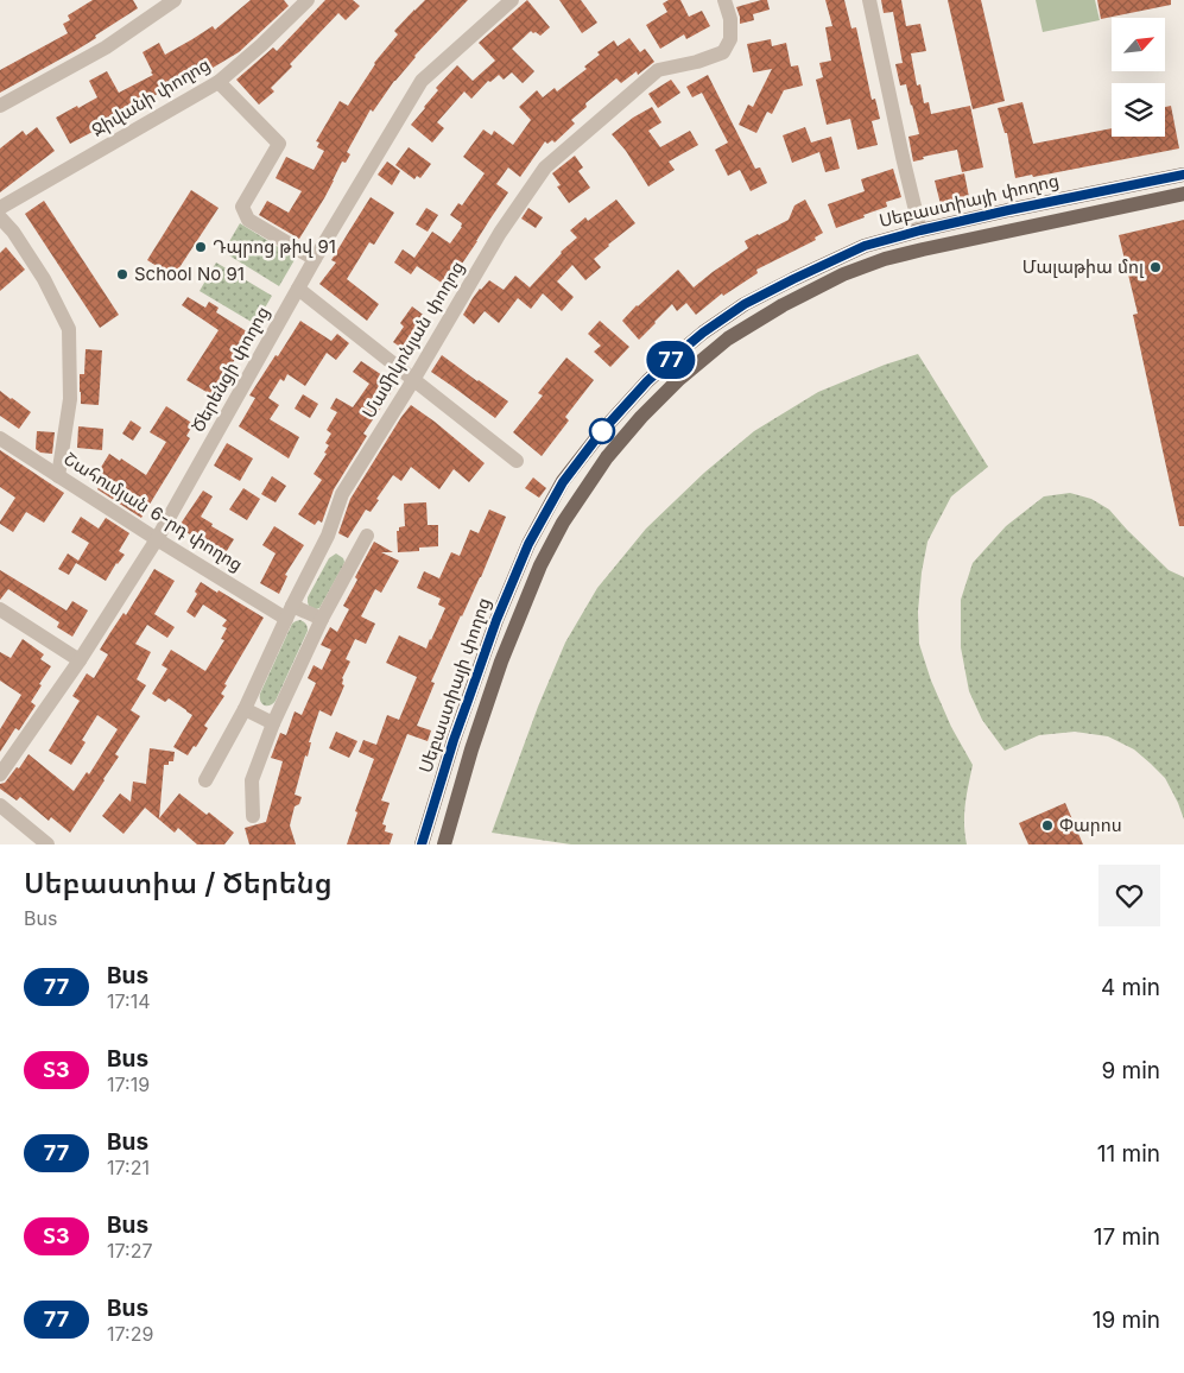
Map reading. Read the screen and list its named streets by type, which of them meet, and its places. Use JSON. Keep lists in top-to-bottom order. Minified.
{"streets":{"main road":["Սեբաստիայի փողոց"],"street":["Ջիվանի փողոց","Մամիկոնյան փողոց","Ծերենցի փողոց","Շահումյան 6-րդ փողոց"]},"crossings":[["Մամիկոնյան փողոց","Շահումյան 6-րդ փողոց"],["Ծերենցի փողոց","Շահումյան 6-րդ փողոց"]],"places":["Դպրոց թիվ 91","Մալաթիա մոլ","School No 91","Փարոս"],"lines":["bus line 77"],"north":"top right","page":{"on_map":"77","heading":["Սեբաստիա / Ծերենց","Bus"],"list":[{"mark":"77","name":"Bus","note":"17:14","value":"4 min"},{"mark":"Տ3","name":"Bus","note":"17:19","value":"9 min"},{"mark":"77","name":"Bus","note":"17:21","value":"11 min"},{"mark":"Տ3","name":"Bus","note":"17:27","value":"17 min"},{"mark":"77","name":"Bus","note":"17:29","value":"19 min"}]}}
